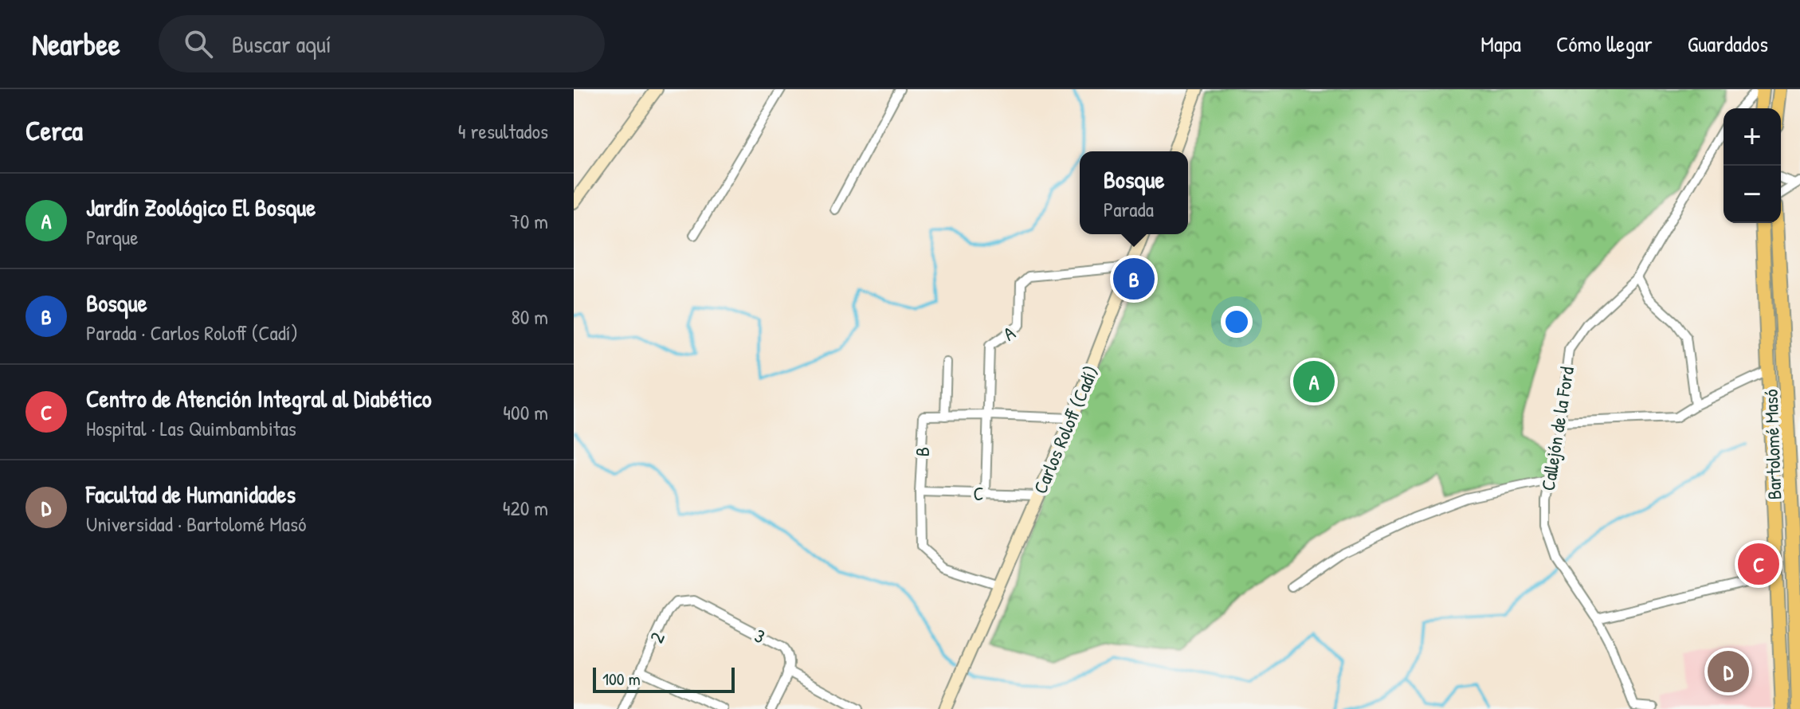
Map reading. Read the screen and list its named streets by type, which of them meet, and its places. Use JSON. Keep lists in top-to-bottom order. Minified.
{"streets":{"main road":["Bartolomé Masó"],"street":["A","Callejón de la Ford","Carlos Roloff (Cadí)","B","C","3","2"]},"crossings":[["A","Carlos Roloff (Cadí)"],["A","B"],["A","C"],["Carlos Roloff (Cadí)","B"],["Carlos Roloff (Cadí)","C"],["B","C"],["3","2"]],"scale_bar":"100 m","page":{"header":"Nearbee","search":"Buscar aquí","nav":["Mapa","Cómo llegar","Guardados"],"heading":["Cerca","4 resultados"],"map_buttons":["+","−"],"popup":["Bosque","Parada"],"list":[{"mark":"A","name":"Jardín Zoológico El Bosque","note":"Parque","value":"70 m"},{"mark":"B","name":"Bosque","note":"Parada · Carlos Roloff (Cadí)","value":"80 m"},{"mark":"C","name":"Centro de Atención Integral al Diabético","note":"Hospital · Las Quimbambitas","value":"400 m"},{"mark":"D","name":"Facultad de Humanidades","note":"Universidad · Bartolomé Masó","value":"420 m"}],"pins":["B","A","C","D"],"scale":"100 m"}}
